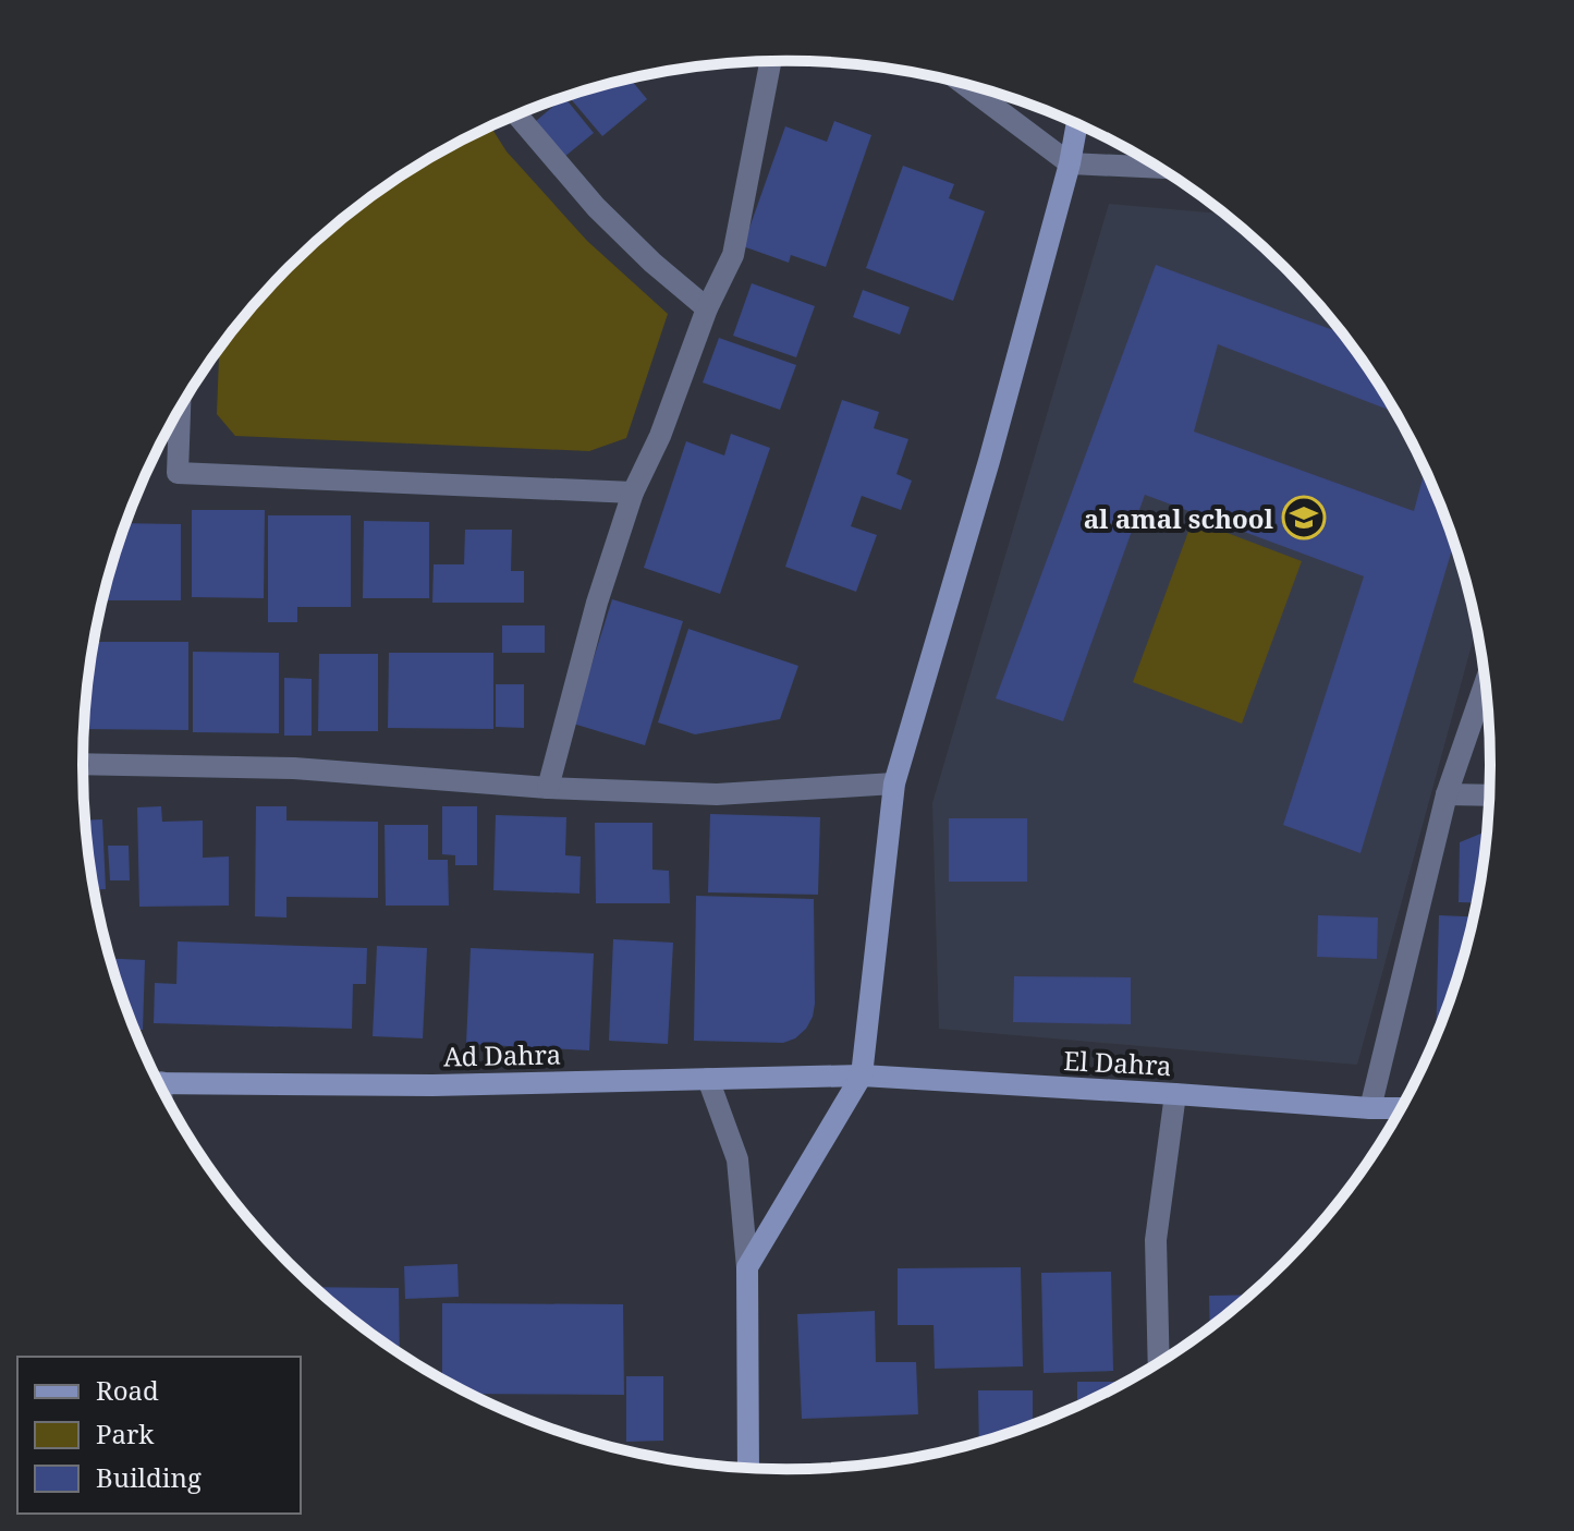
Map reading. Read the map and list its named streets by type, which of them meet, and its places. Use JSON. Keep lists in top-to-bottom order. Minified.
{"streets":{"street":["Ad Dahra","El Dahra"]},"crossings":[["Ad Dahra","El Dahra"]],"places":{"school or university":["al amal school"]},"legend":["Road","Park","Building"]}
